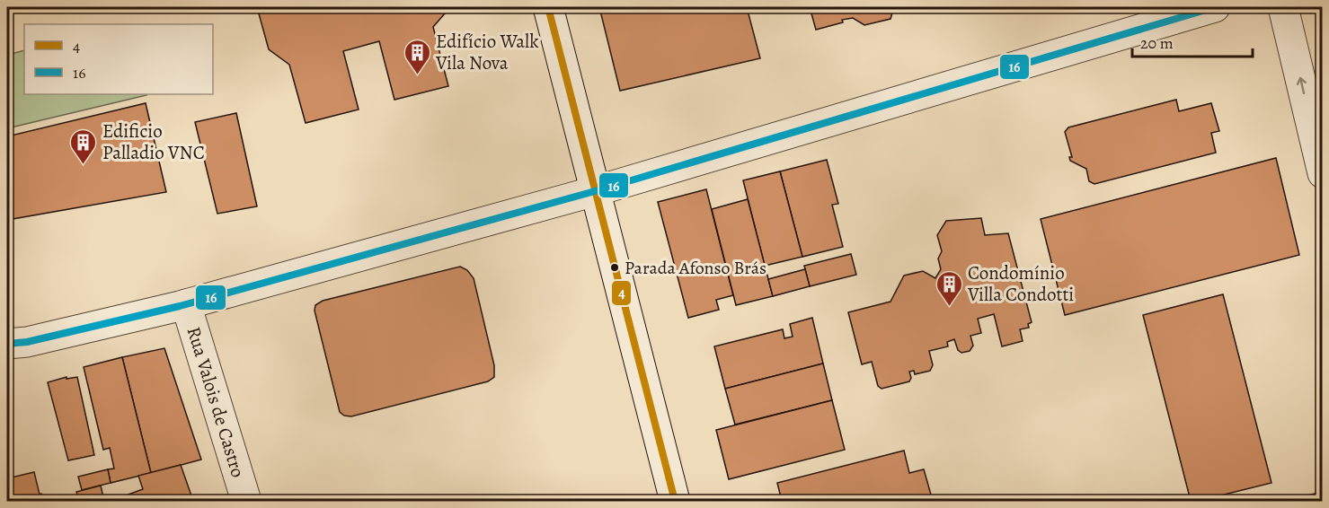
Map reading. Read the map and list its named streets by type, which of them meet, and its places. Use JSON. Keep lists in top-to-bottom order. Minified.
{"streets":{"street":["Rua Valois de Castro"]},"places":{"building":["Edifício Walk Vila Nova","Edificio Palladio VNC","Condomínio Villa Condotti"],"other":["Parada Afonso Brás"]},"lines":["transit line 4","transit line 16"],"legend":["4","16"],"scale_bar":"20 m"}
